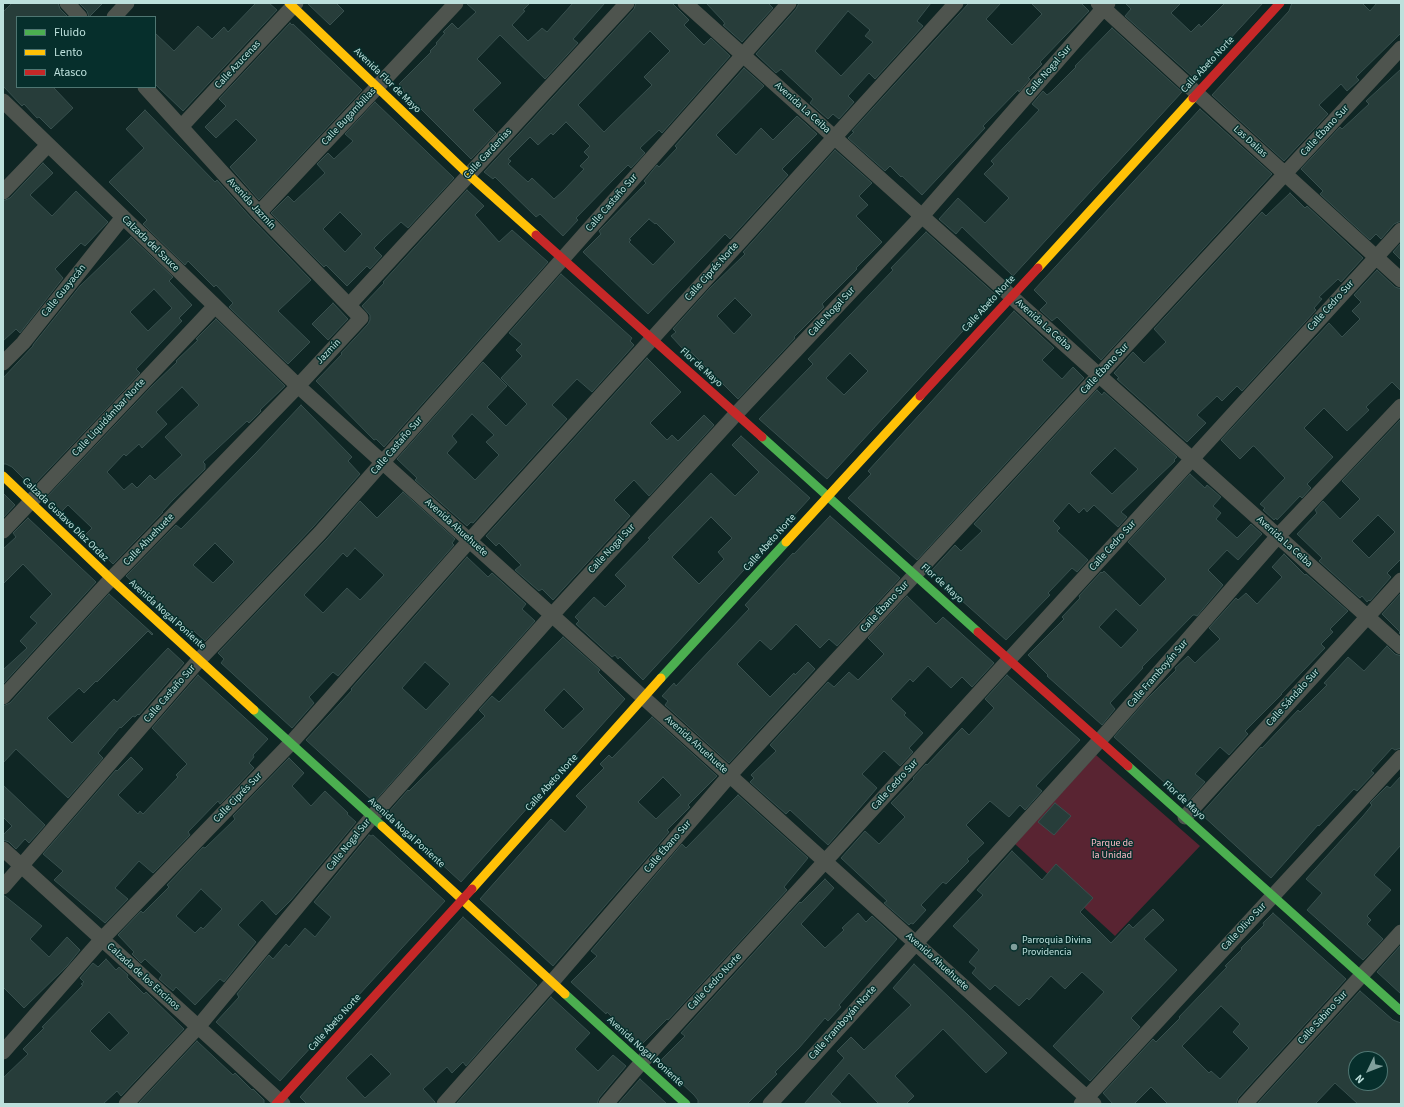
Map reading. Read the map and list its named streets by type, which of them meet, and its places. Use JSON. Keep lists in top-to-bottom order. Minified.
{"streets":{"street":["Calle Azucenas","Calle Abeto Norte","Calle Nogal Sur","Avenida Flor de Mayo","Avenida La Ceiba","Calle Bugambilias","Calle Ébano Sur","Las Dalias","Calle Gardenias","Calle Castaño Sur","Avenida Jazmín","Calzada del Sauce","Calle Ciprés Norte","Calle Guayacán","Calle Cedro Sur","Jazmín","Flor de Mayo","Calle Liquidámbar Norte","Calzada Gustavo Díaz Ordaz","Avenida Ahuehuete","Calle Ahuehuete","Avenida Nogal Poniente","Calle Framboyán Sur","Calle Sándalo Sur","Calle Ciprés Sur","Calle Olivo Sur","Calzada de los Encinos","Calle Cedro Norte","Calle Sabino Sur","Calle Framboyán Norte"]},"crossings":[["Calle Azucenas","Avenida Flor de Mayo"],["Calle Azucenas","Avenida Jazmín"],["Calle Abeto Norte","Avenida La Ceiba"],["Calle Abeto Norte","Las Dalias"],["Calle Abeto Norte","Flor de Mayo"],["Calle Abeto Norte","Avenida Ahuehuete"],["Calle Abeto Norte","Avenida Nogal Poniente"],["Calle Abeto Norte","Calzada de los Encinos"],["Calle Nogal Sur","Avenida La Ceiba"],["Calle Nogal Sur","Las Dalias"],["Calle Nogal Sur","Flor de Mayo"],["Calle Nogal Sur","Avenida Ahuehuete"],["Calle Nogal Sur","Avenida Nogal Poniente"],["Calle Nogal Sur","Calzada de los Encinos"],["Avenida Flor de Mayo","Calle Bugambilias"],["Avenida Flor de Mayo","Calle Gardenias"],["Avenida Flor de Mayo","Flor de Mayo"],["Avenida La Ceiba","Calle Ébano Sur"],["Avenida La Ceiba","Calle Castaño Sur"],["Avenida La Ceiba","Calle Ciprés Norte"],["Avenida La Ceiba","Calle Cedro Sur"],["Avenida La Ceiba","Calle Framboyán Sur"],["Avenida La Ceiba","Calle Sándalo Sur"],["Calle Bugambilias","Avenida Jazmín"],["Calle Ébano Sur","Las Dalias"],["Calle Ébano Sur","Flor de Mayo"],["Calle Ébano Sur","Avenida Ahuehuete"],["Calle Ébano Sur","Avenida Nogal Poniente"],["Las Dalias","Calle Cedro Sur"],["Calle Gardenias","Avenida Jazmín"],["Calle Gardenias","Flor de Mayo"],["Calle Castaño Sur","Flor de Mayo"],["Calle Castaño Sur","Avenida Ahuehuete"],["Calle Castaño Sur","Avenida Nogal Poniente"],["Calle Castaño Sur","Calzada de los Encinos"],["Avenida Jazmín","Jazmín"],["Calzada del Sauce","Calle Guayacán"],["Calzada del Sauce","Jazmín"],["Calzada del Sauce","Calle Liquidámbar Norte"],["Calzada del Sauce","Avenida Ahuehuete"],["Calzada del Sauce","Calle Ahuehuete"],["Calle Ciprés Norte","Flor de Mayo"],["Calle Ciprés Norte","Avenida Ahuehuete"],["Calle Ciprés Norte","Calle Ciprés Sur"],["Calle Cedro Sur","Flor de Mayo"],["Calle Cedro Sur","Avenida Ahuehuete"],["Calle Cedro Sur","Calle Cedro Norte"],["Jazmín","Avenida Ahuehuete"],["Jazmín","Calle Ahuehuete"],["Flor de Mayo","Calle Framboyán Sur"],["Flor de Mayo","Calle Sándalo Sur"],["Flor de Mayo","Calle Olivo Sur"],["Flor de Mayo","Calle Sabino Sur"],["Calle Liquidámbar Norte","Calzada Gustavo Díaz Ordaz"],["Calzada Gustavo Díaz Ordaz","Calle Ahuehuete"],["Calzada Gustavo Díaz Ordaz","Avenida Nogal Poniente"],["Avenida Ahuehuete","Calle Ahuehuete"],["Avenida Ahuehuete","Calle Framboyán Sur"],["Avenida Ahuehuete","Calle Ciprés Sur"],["Avenida Ahuehuete","Calle Olivo Sur"],["Avenida Ahuehuete","Calle Cedro Norte"],["Avenida Ahuehuete","Calle Framboyán Norte"],["Calle Ahuehuete","Avenida Nogal Poniente"],["Avenida Nogal Poniente","Calle Ciprés Sur"],["Avenida Nogal Poniente","Calle Cedro Norte"],["Calle Framboyán Sur","Calle Framboyán Norte"],["Calle Ciprés Sur","Calzada de los Encinos"]],"parks":["Parque de la Unidad"],"places":["Parroquia Divina Providencia"],"legend":["Fluido","Lento","Atasco"],"north":"bottom left"}
